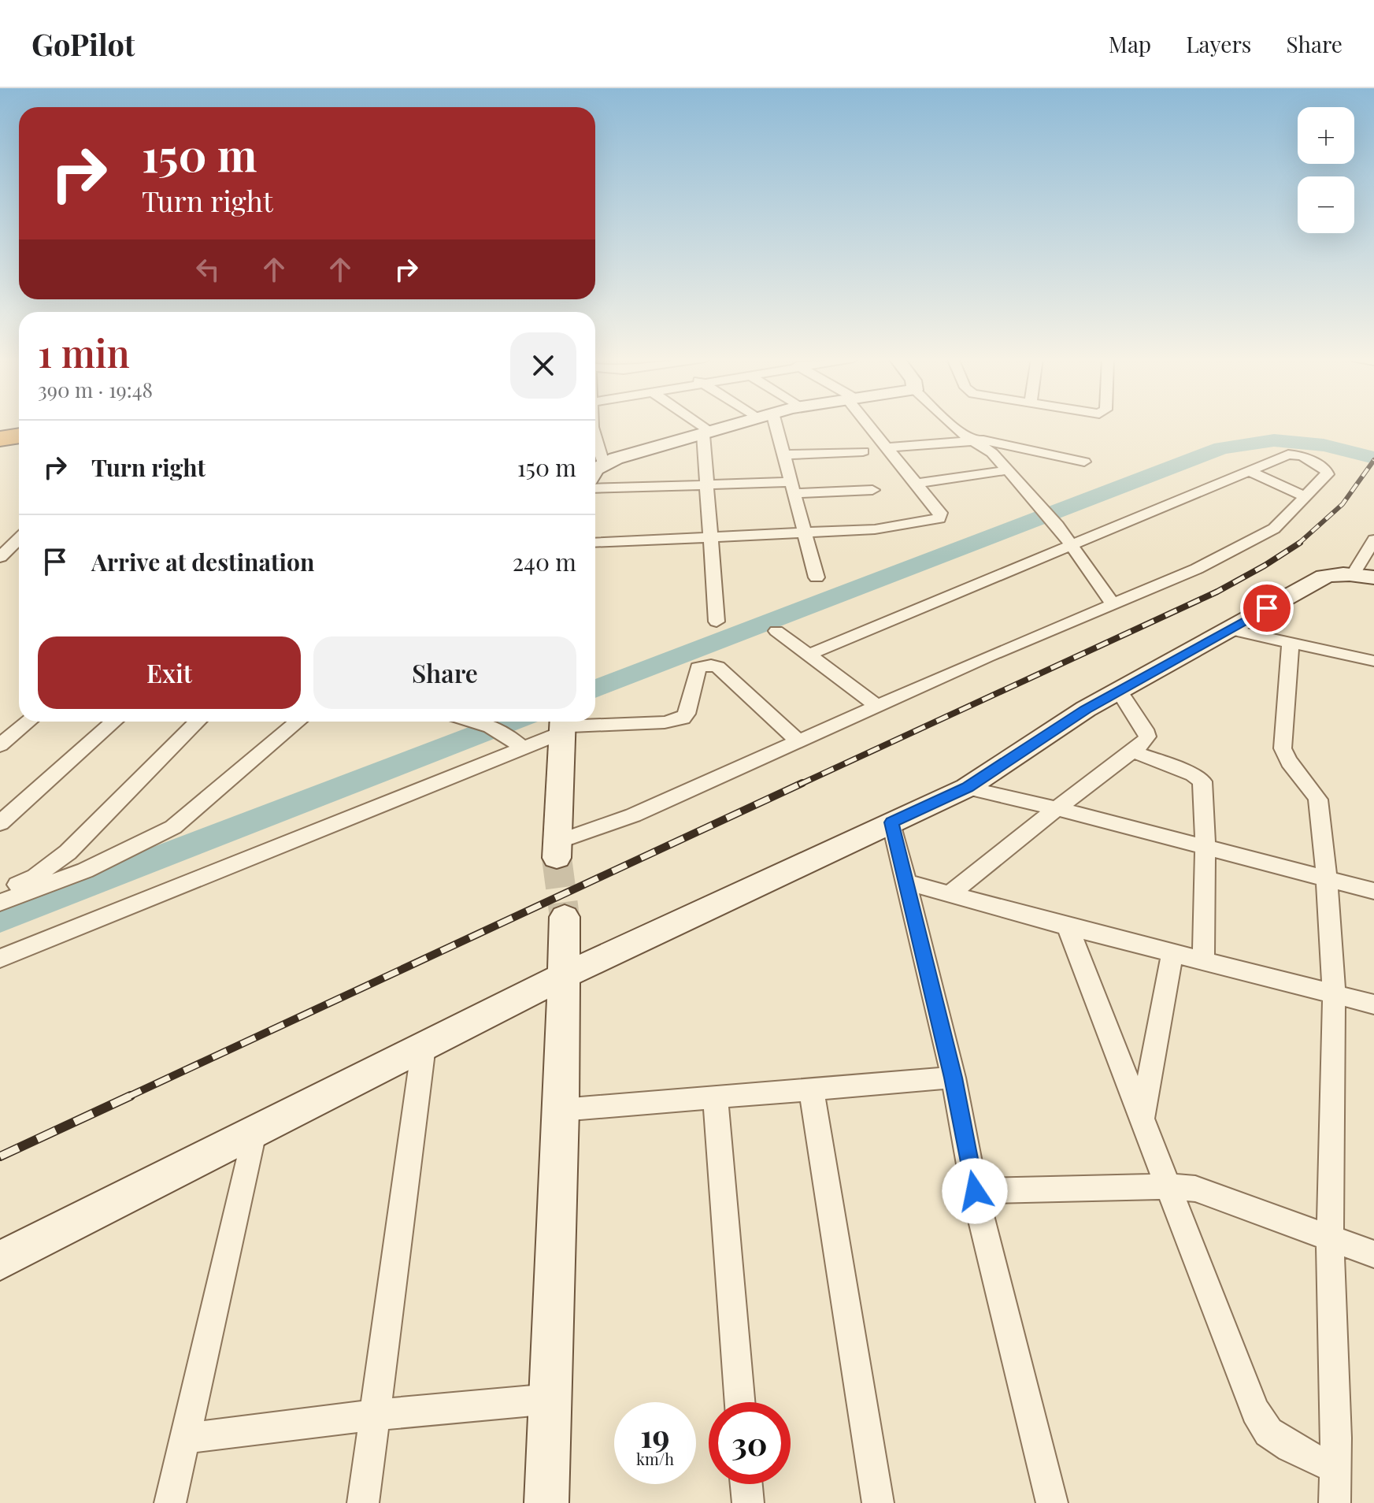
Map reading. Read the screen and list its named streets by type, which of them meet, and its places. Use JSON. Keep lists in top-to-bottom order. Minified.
{"page":{"header":"GoPilot","nav":["Map","Layers","Share"],"map_buttons":["+","−"],"turn":["150 m","Turn right"],"heading":["1 min","390 m · 19:48"],"list":[{"name":"Turn right","value":"150 m"},{"name":"Arrive at destination","value":"240 m"}],"buttons":["Exit","Share"],"speed":"19 km/h","limit":"30"}}
